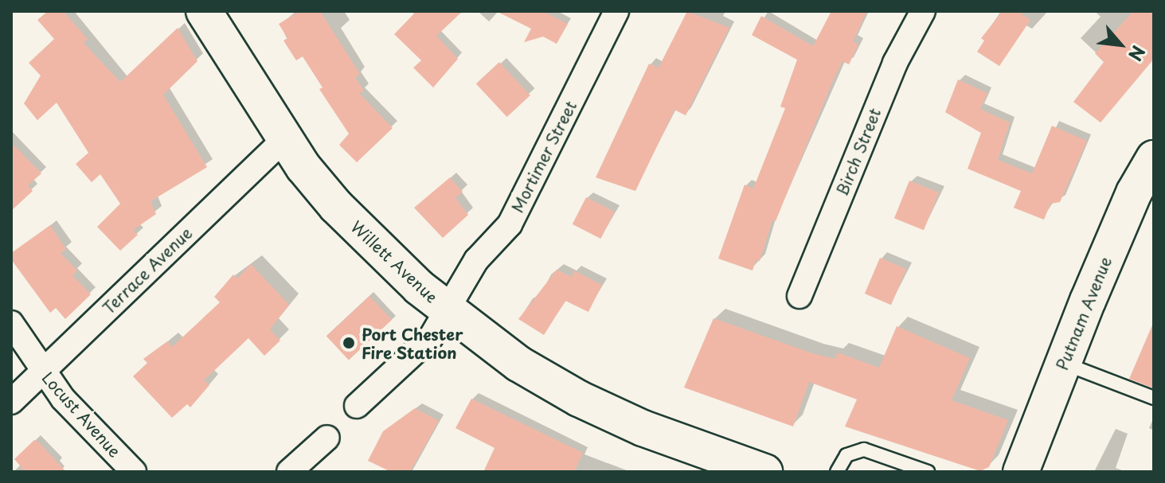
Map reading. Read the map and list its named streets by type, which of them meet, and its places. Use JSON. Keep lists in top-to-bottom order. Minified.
{"streets":{"street":["Birch Street","Mortimer Street","Willett Avenue","Terrace Avenue","Putnam Avenue","Locust Avenue"]},"crossings":[["Mortimer Street","Willett Avenue"],["Willett Avenue","Terrace Avenue"],["Terrace Avenue","Locust Avenue"]],"places":["Port Chester Fire Station"],"north":"bottom right"}
